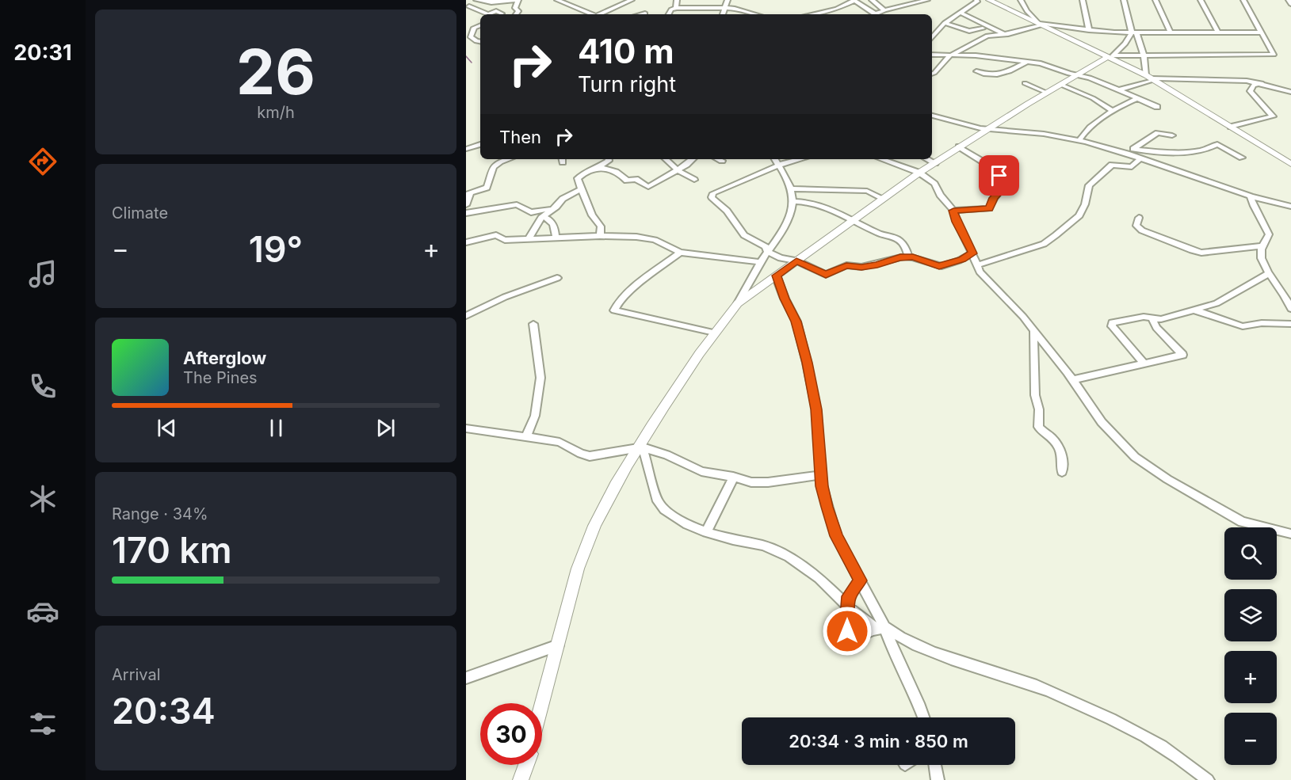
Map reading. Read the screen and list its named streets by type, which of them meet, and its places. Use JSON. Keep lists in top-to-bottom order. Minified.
{"page":{"tabs":"20:31","tile":[["26","km/h"],"Climate",["Range · 34%","170 km"],["Arrival","20:34"]],"turn":["410 m","Turn right"],"then":"Then","heat":["−","19°","+"],"song":["Afterglow","The Pines"],"map_buttons":["+","−"],"limit":"30","trip":"20:34 · 3 min · 850 m"}}
